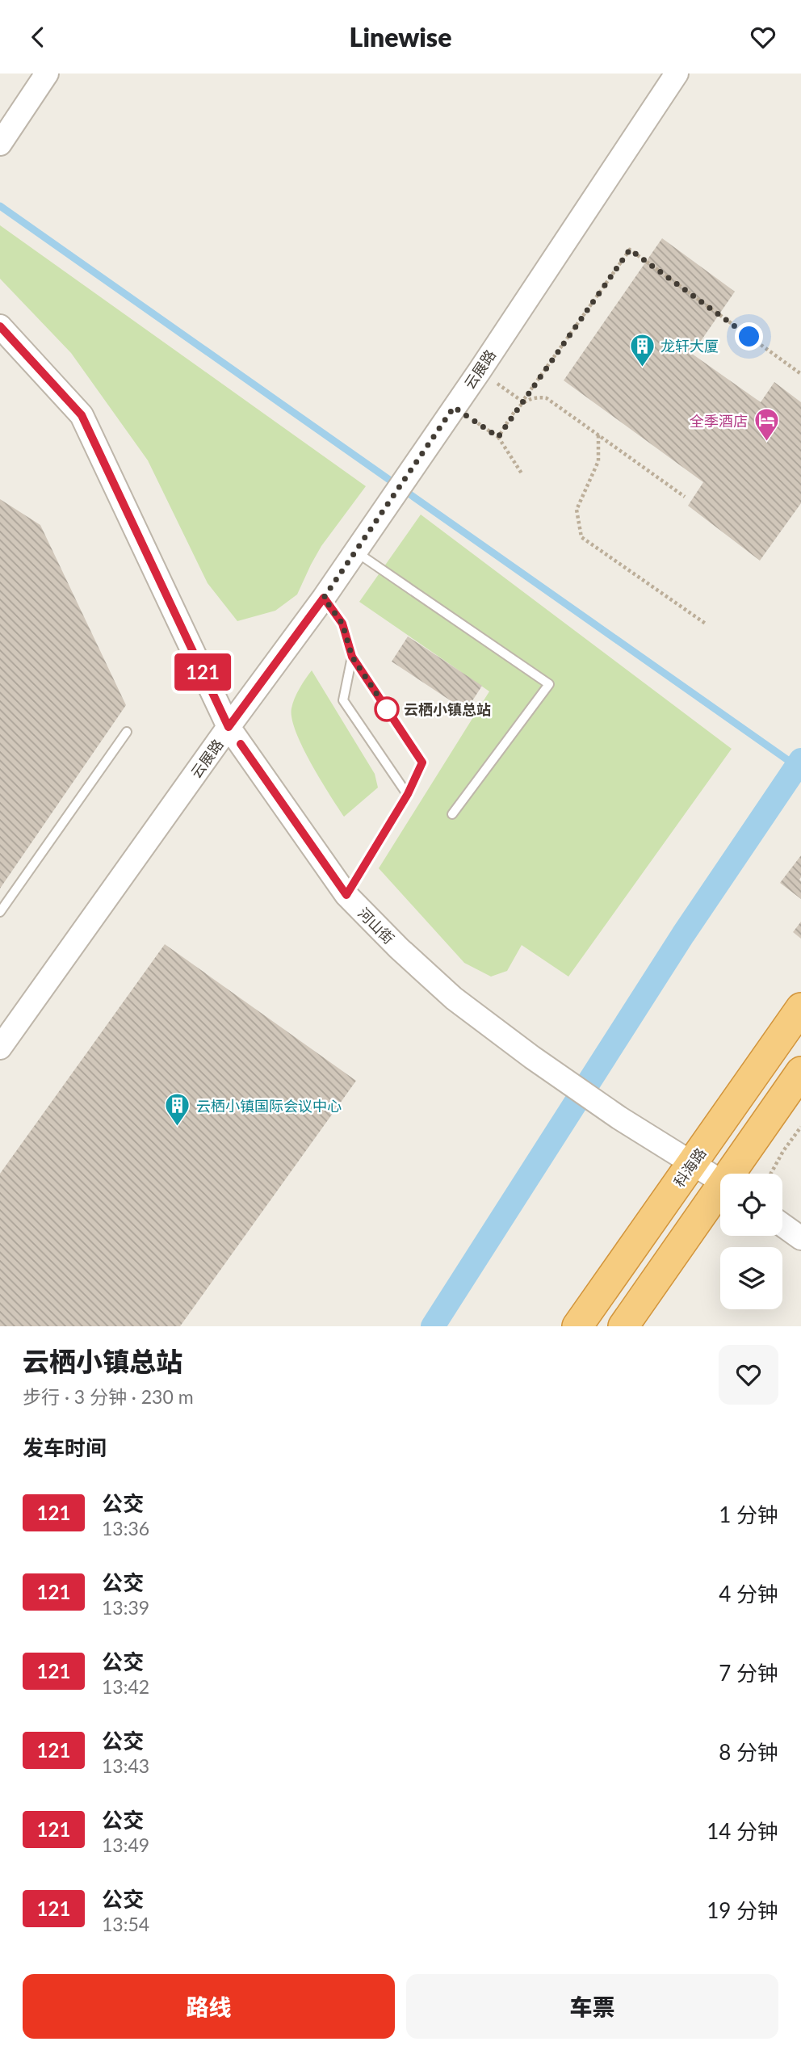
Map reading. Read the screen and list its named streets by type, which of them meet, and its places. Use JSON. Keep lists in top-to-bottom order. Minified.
{"streets":{"highway":["科海路"],"street":["云展路","河山街"]},"crossings":[["云展路","河山街"],["河山街","科海路"]],"places":{"building":["龙轩大厦","云栖小镇国际会议中心"],"hotel":["全季酒店"],"other":["云栖小镇总站"]},"lines":["bus line 121"],"page":{"header":"Linewise","on_map":"121","heading":[["云栖小镇总站","步行 · 3 分钟 · 230 m"],"发车时间"],"list":[{"mark":"121","name":"公交","note":"13:36","value":"1 分钟"},{"mark":"121","name":"公交","note":"13:39","value":"4 分钟"},{"mark":"121","name":"公交","note":"13:42","value":"7 分钟"},{"mark":"121","name":"公交","note":"13:43","value":"8 分钟"},{"mark":"121","name":"公交","note":"13:49","value":"14 分钟"},{"mark":"121","name":"公交","note":"13:54","value":"19 分钟"}],"buttons":["路线","车票"]}}
